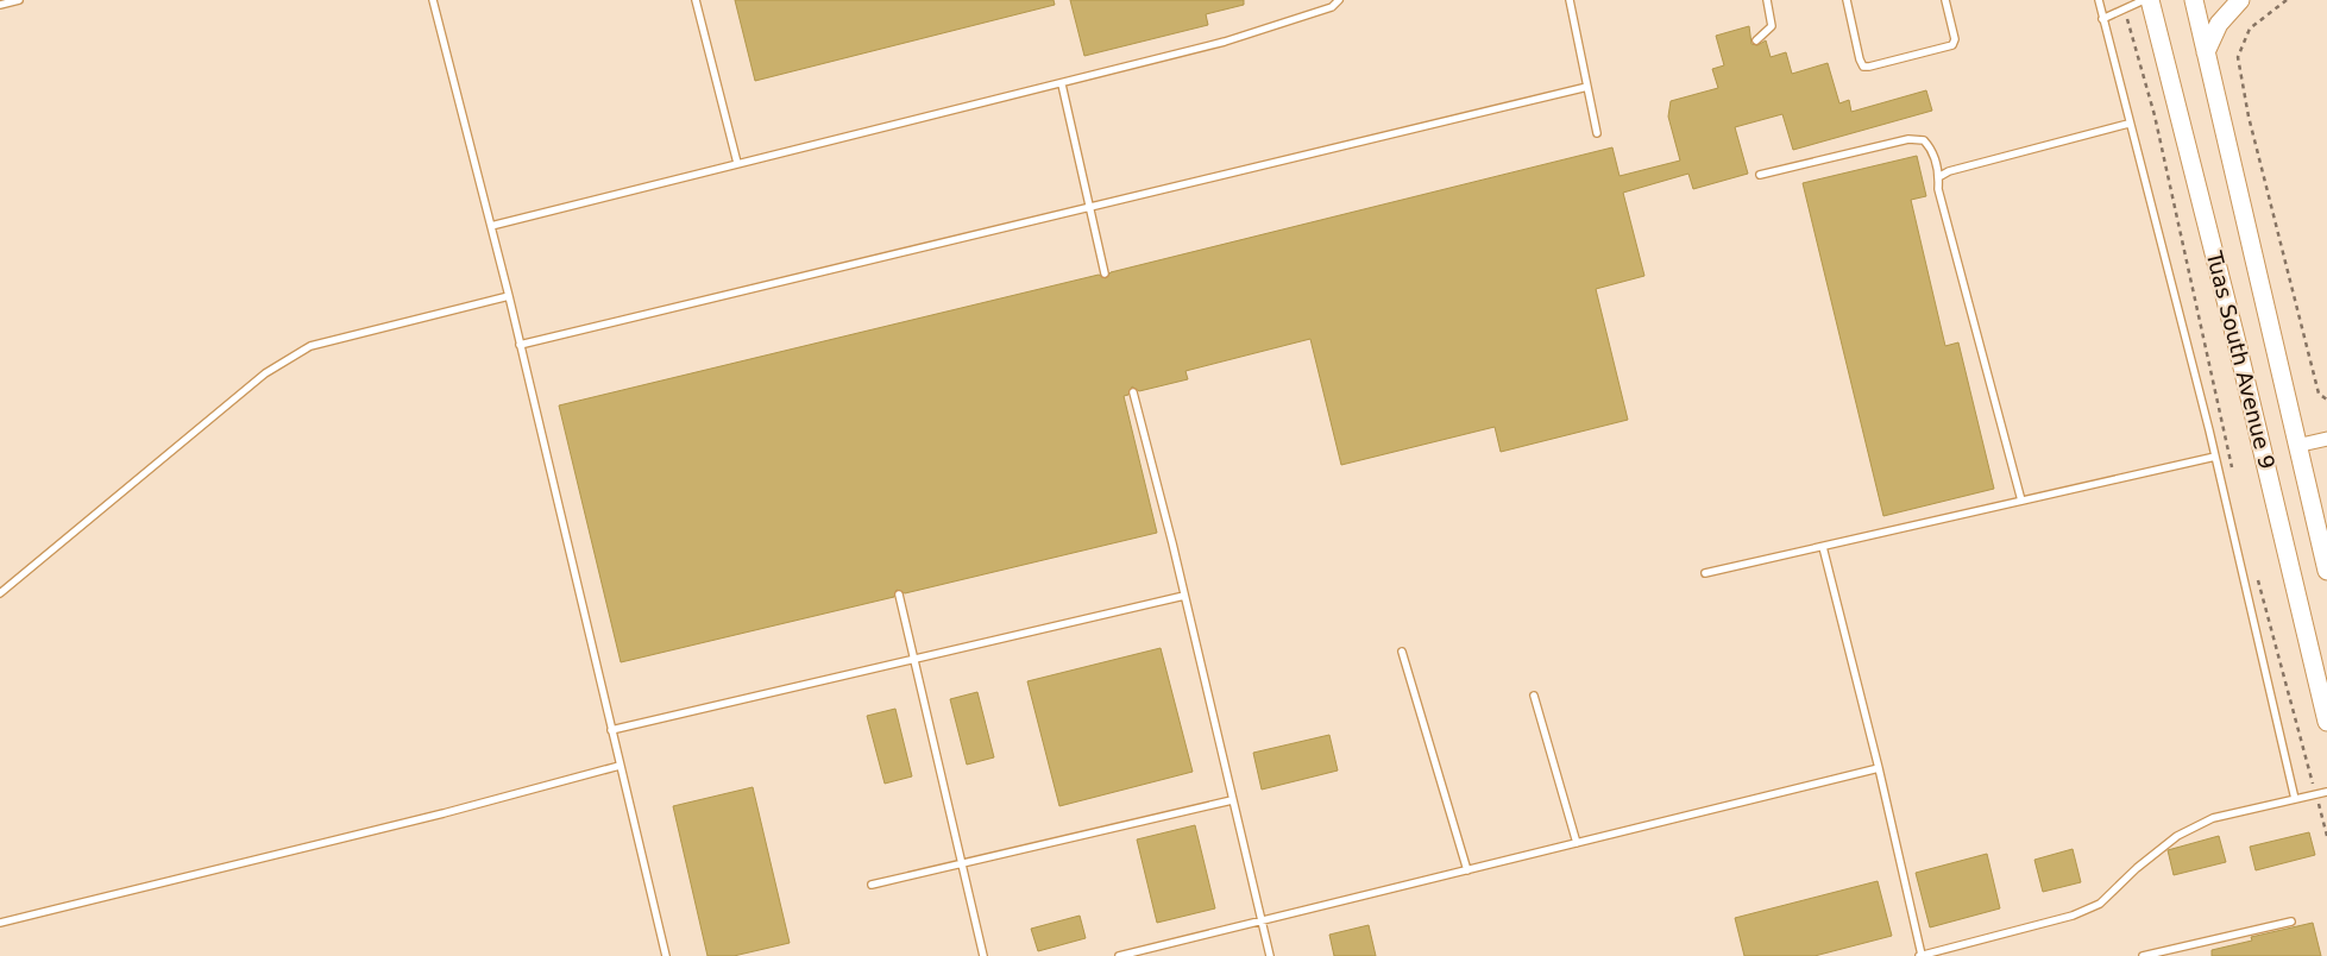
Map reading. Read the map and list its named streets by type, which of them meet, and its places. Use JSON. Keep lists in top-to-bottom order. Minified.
{"streets":{"street":["Tuas South Avenue 9"]}}
